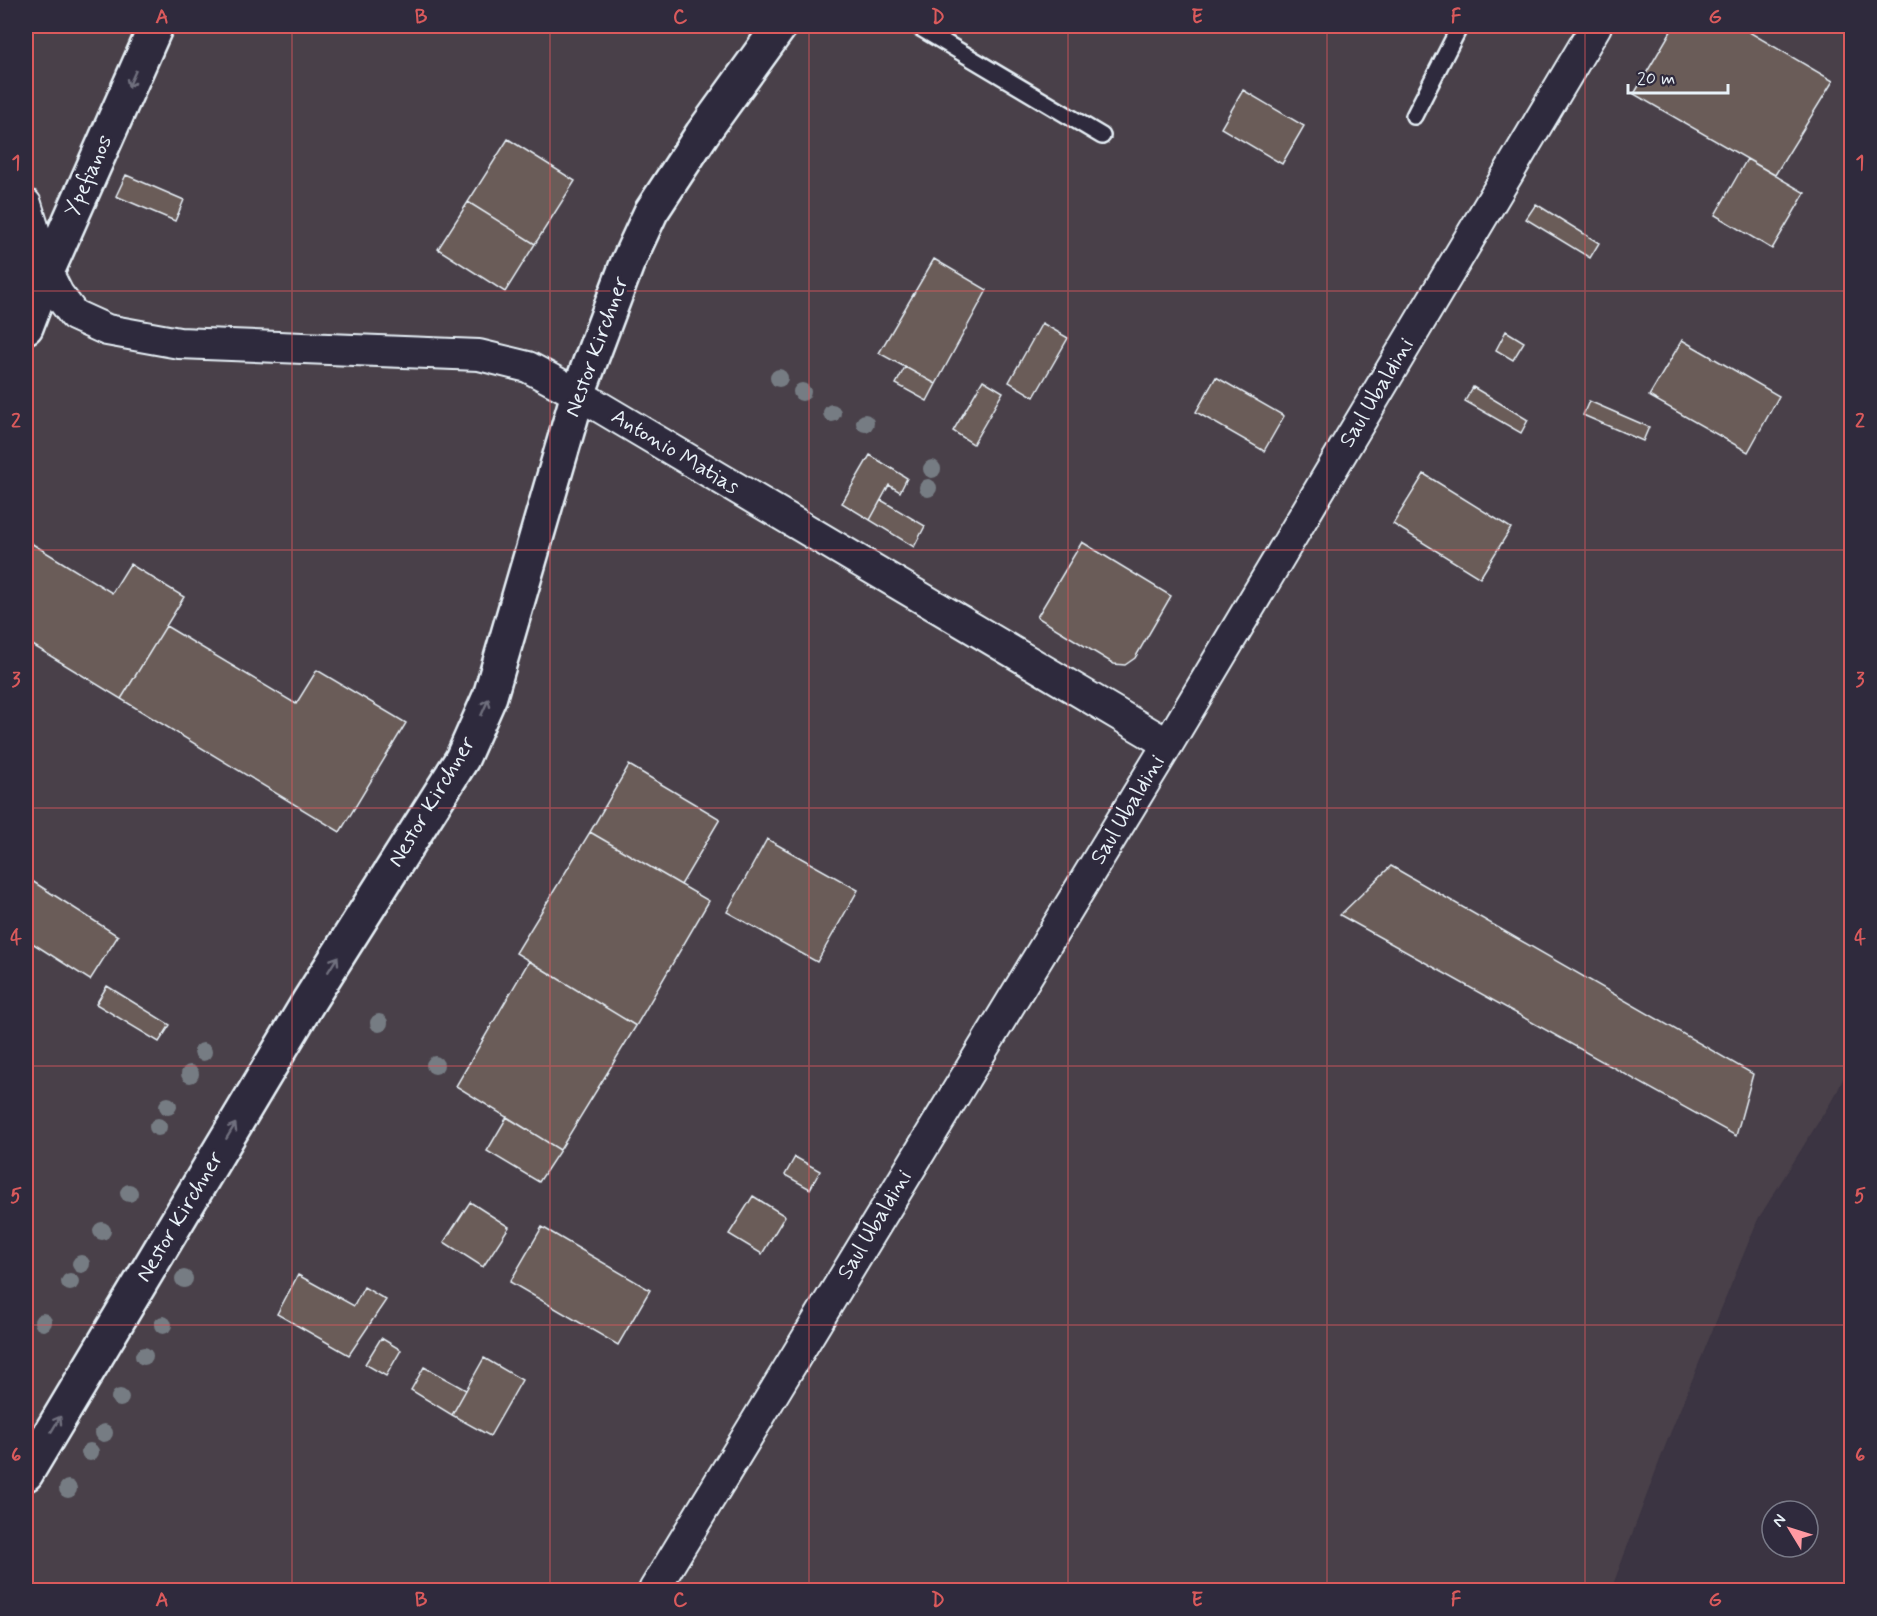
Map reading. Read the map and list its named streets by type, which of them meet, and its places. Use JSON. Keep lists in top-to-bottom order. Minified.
{"streets":{"street":["Ypefianos","Nestor Kirchner","Saul Ubaldini","Antonio Matias"]},"crossings":[["Ypefianos","Antonio Matias"],["Nestor Kirchner","Antonio Matias"],["Saul Ubaldini","Antonio Matias"]],"one_way":["Ypefianos","Nestor Kirchner"],"scale_bar":"20 m","north":"top left","grid":{"columns":["A","B","C","D","E","F","G"],"rows":["1","2","3","4","5","6"]}}
